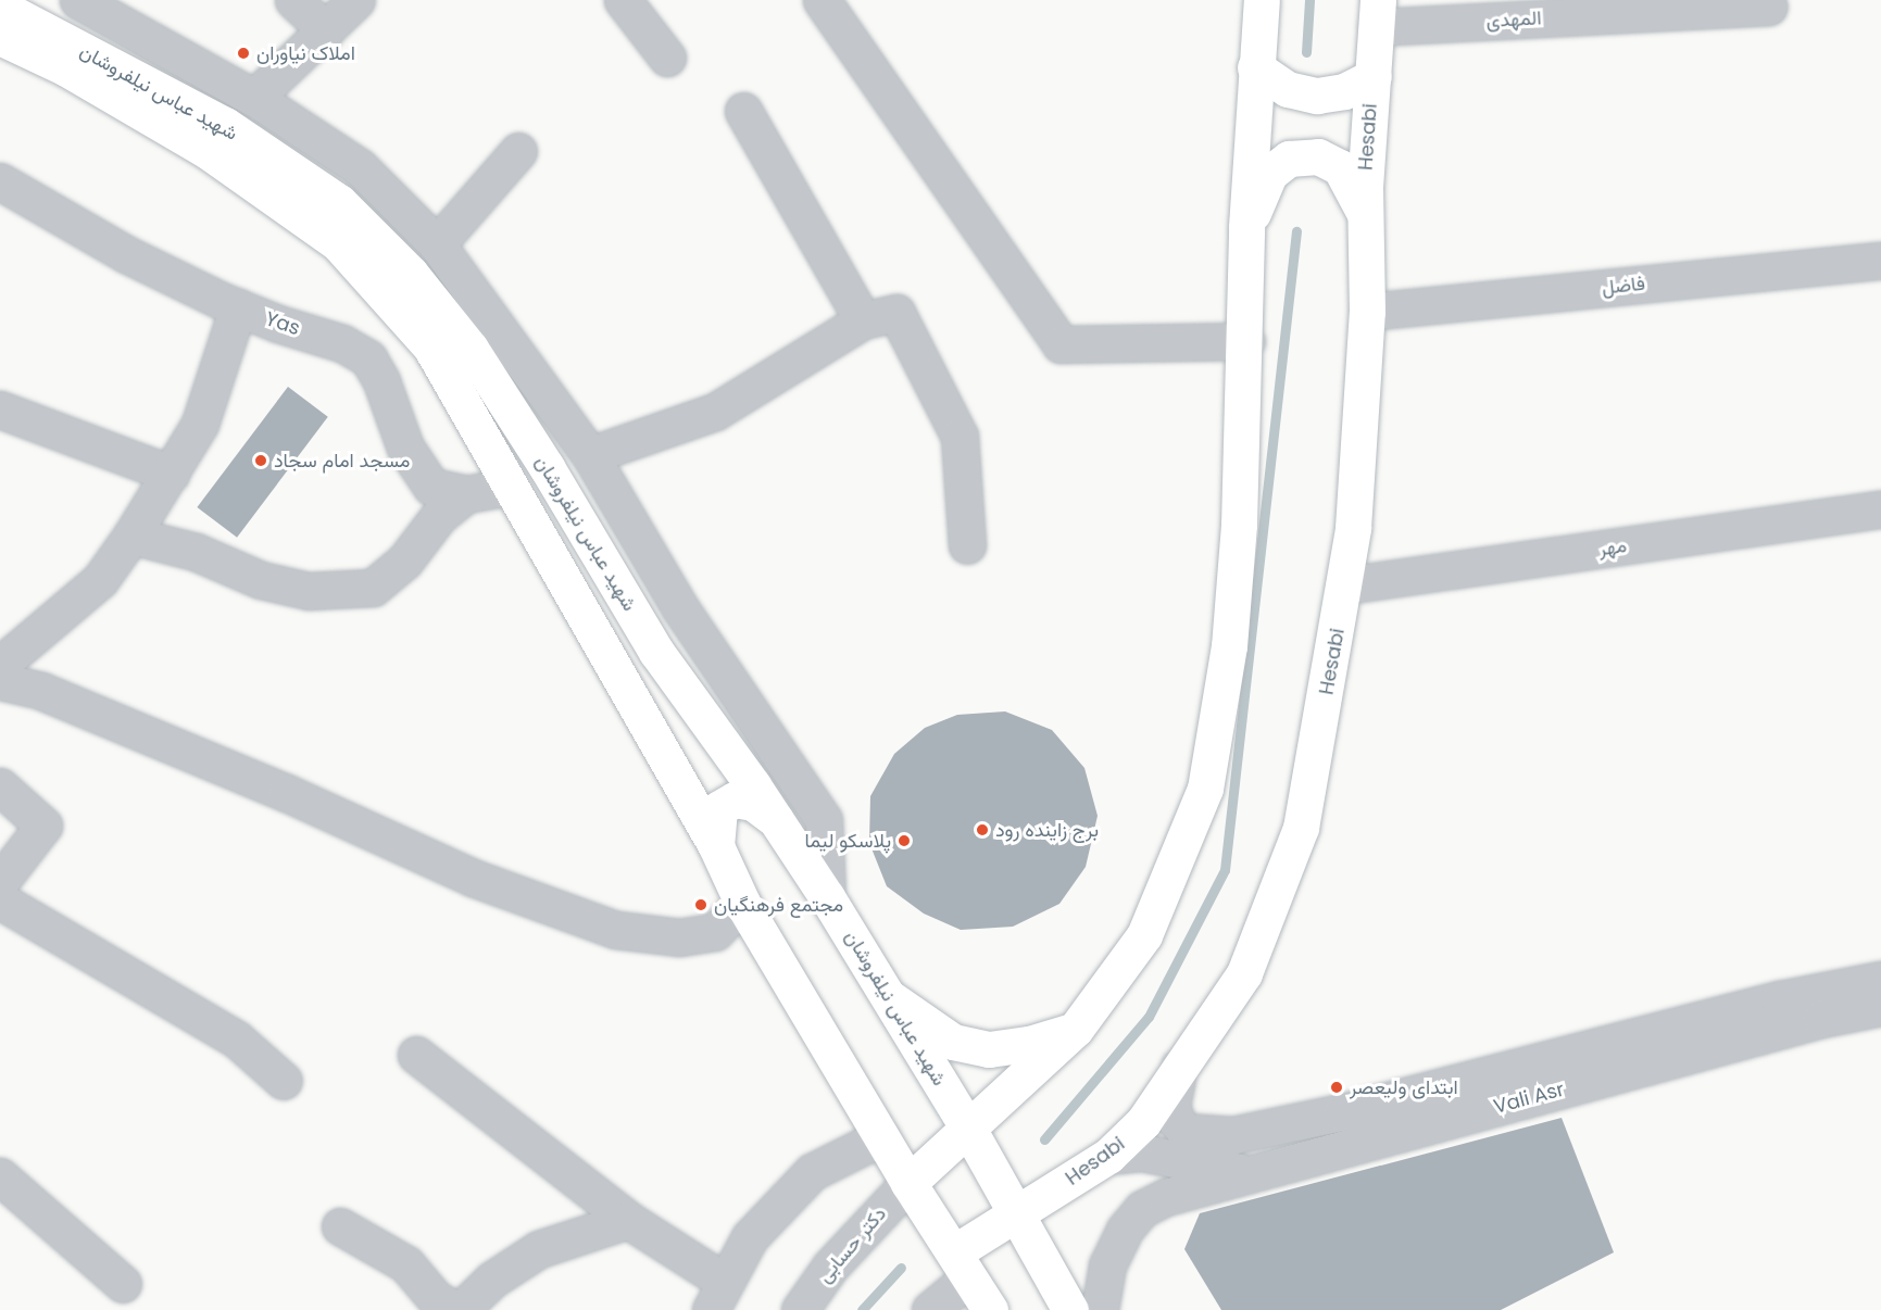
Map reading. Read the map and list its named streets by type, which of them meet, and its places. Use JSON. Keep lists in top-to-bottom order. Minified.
{"streets":{"main road":["شهید عباس نیلفروشان","Hesabi"],"street":["المهدی","فاضل","Yas","مهر","Vali Asr","دکتر حسابی"]},"crossings":[["المهدی","Hesabi"],["شهید عباس نیلفروشان","Hesabi"],["شهید عباس نیلفروشان","Yas"],["شهید عباس نیلفروشان","دکتر حسابی"],["Hesabi","فاضل"],["Hesabi","مهر"],["Hesabi","Vali Asr"]],"places":["املاک نیاوران","مسجد امام سجاد","برج زاینده رود","پلاسکو لیما","مجتمع فرهنگیان","ابتدای ولیعصر"]}
